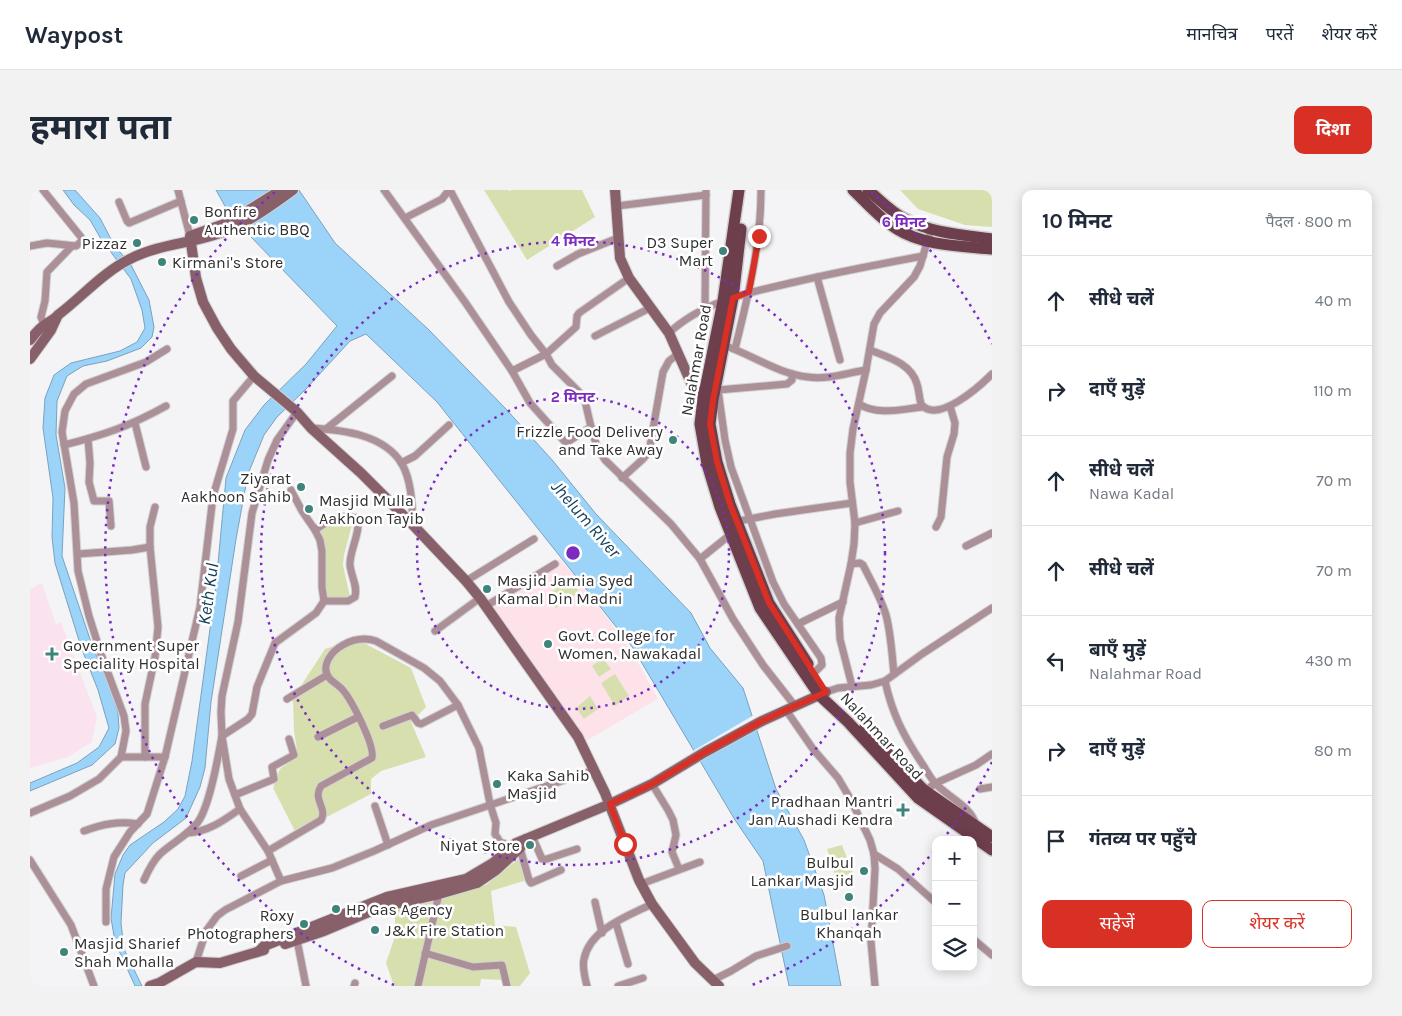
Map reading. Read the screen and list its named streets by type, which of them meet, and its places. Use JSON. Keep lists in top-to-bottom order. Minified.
{"streets":{"main road":["Nalahmar Road"]},"water":["Jhelum River","Keth Kul"],"places":{"other":["Bonfire Authentic BBQ","Pizzaz","D3 Super Mart","Kirmani's Store","Frizzle Food Delivery and Take Away","Ziyarat Aakhoon Sahib","Masjid Mulla Aakhoon Tayib","Masjid Jamia Syed Kamal Din Madni","Govt. College for Women, Nawakadal","Kaka Sahib Masjid","Niyat Store","Bulbul Lankar Masjid","Bulbul lankar Khanqah","HP Gas Agency","Roxy Photographers","J&K Fire Station","Masjid Sharief Shah Mohalla"],"health":["Government Super Speciality Hospital","Pradhaan Mantri Jan Aushadi Kendra"]},"page":{"header":"Waypost","nav":["मानचित्र","परतें","शेयर करें"],"buttons":["दिशा",["सहेजें","शेयर करें"]],"title":"हमारा पता","heading":["10 मिनट","पैदल · 800 m"],"list":[["सीधे चलें","40 m"],["दाएँ मुड़ें","110 m"],["सीधे चलें","Nawa Kadal","70 m"],["सीधे चलें","70 m"],["बाएँ मुड़ें","Nalahmar Road","430 m"],["दाएँ मुड़ें","80 m"],"गंतव्य पर पहुँचे"],"map_buttons":["+","−"]},"rings":["6 मिनट","4 मिनट","2 मिनट"]}
